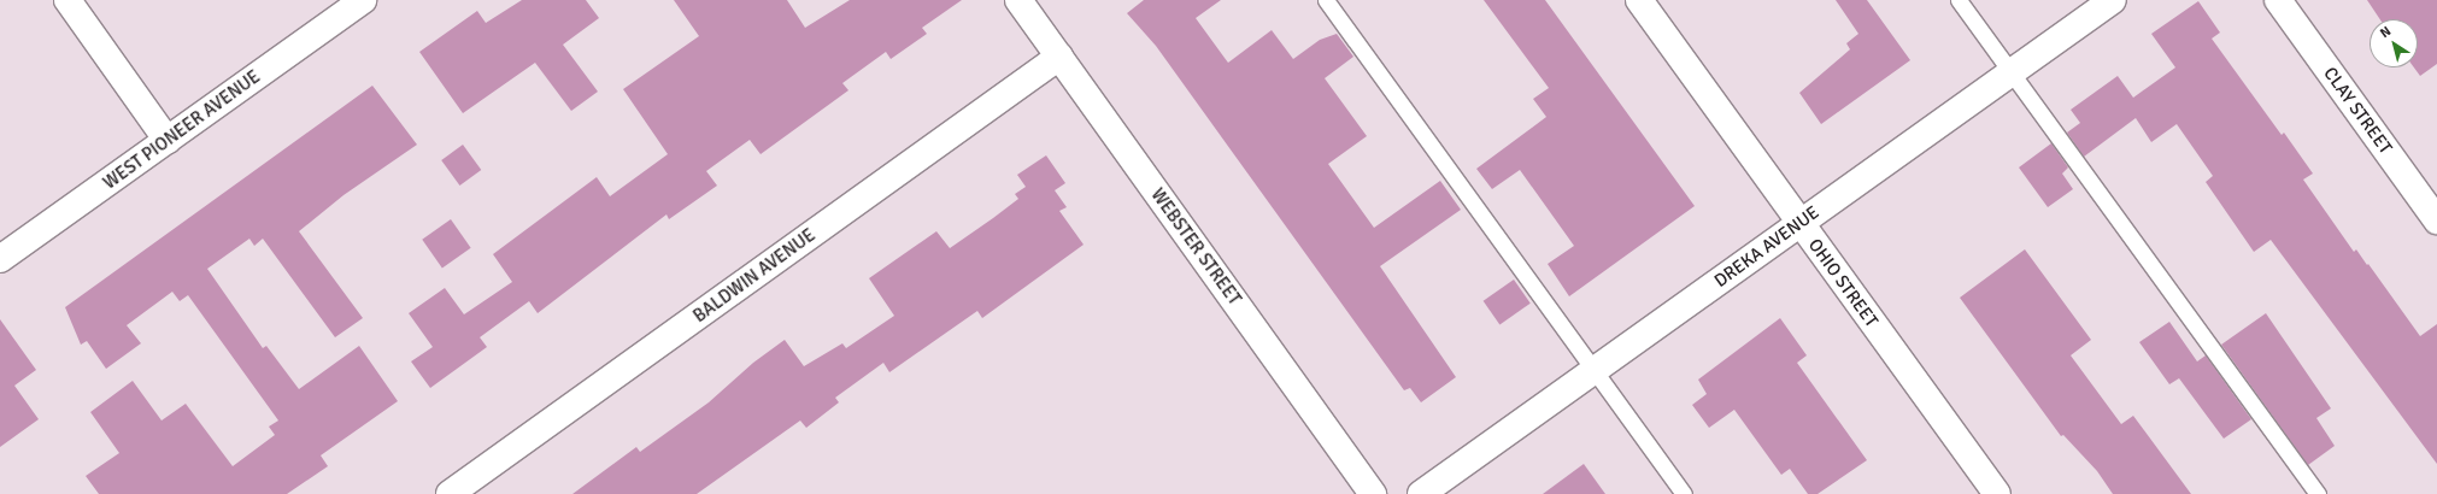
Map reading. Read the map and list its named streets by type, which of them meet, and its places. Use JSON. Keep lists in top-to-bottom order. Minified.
{"streets":{"street":["CLAY STREET","WEST PIONEER AVENUE","WEBSTER STREET","DREKA AVENUE","BALDWIN AVENUE","OHIO STREET"]},"crossings":[["WEBSTER STREET","BALDWIN AVENUE"],["DREKA AVENUE","OHIO STREET"]],"north":"top left"}
